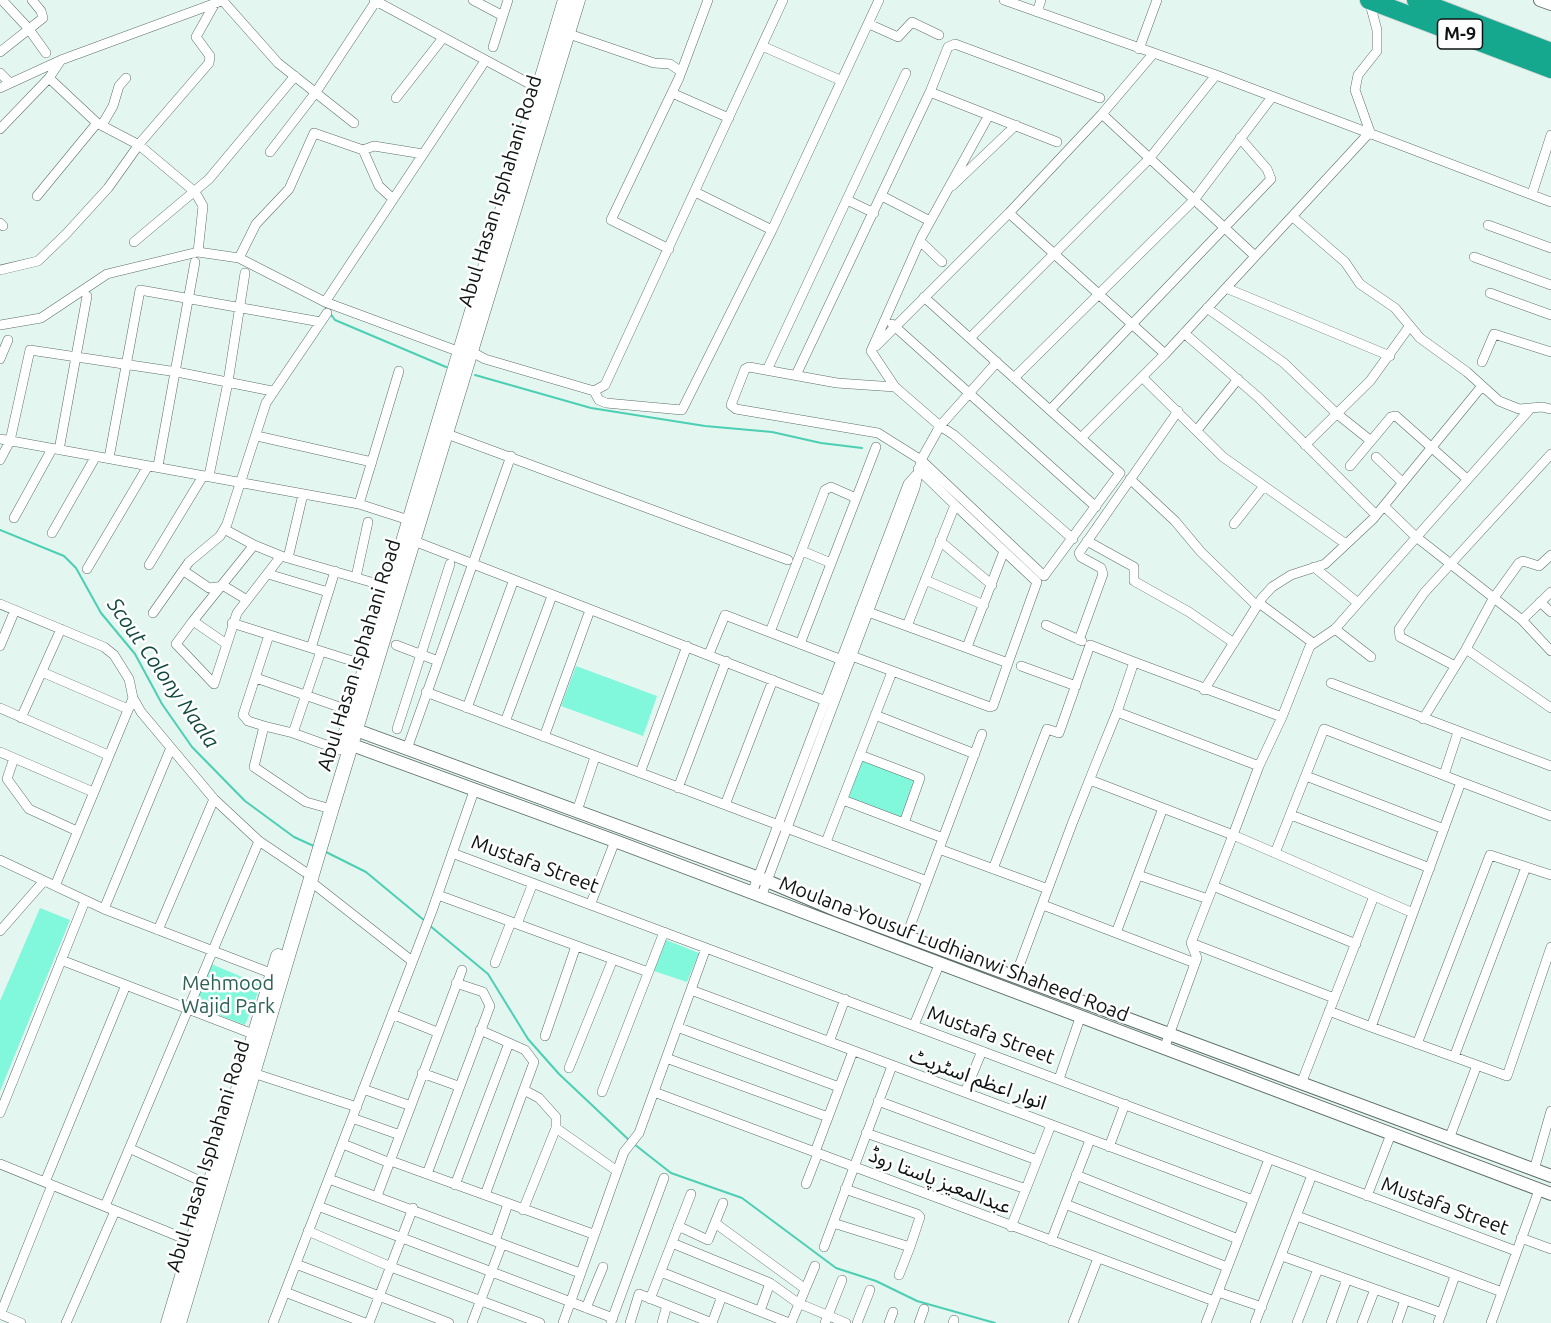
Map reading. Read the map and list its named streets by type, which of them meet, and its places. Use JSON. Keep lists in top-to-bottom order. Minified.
{"streets":{"highway":["M-9"],"main road":["Abul Hasan Isphahani Road"],"street":["Mustafa Street","Moulana Yousuf Ludhianwi Shaheed Road","انوار اعظم اسٹریٹ","عبدالمعیز پاستا روڈ"]},"crossings":[["Abul Hasan Isphahani Road","Moulana Yousuf Ludhianwi Shaheed Road"]],"water":["Scout Colony Naala"],"parks":["Mehmood Wajid Park"]}
